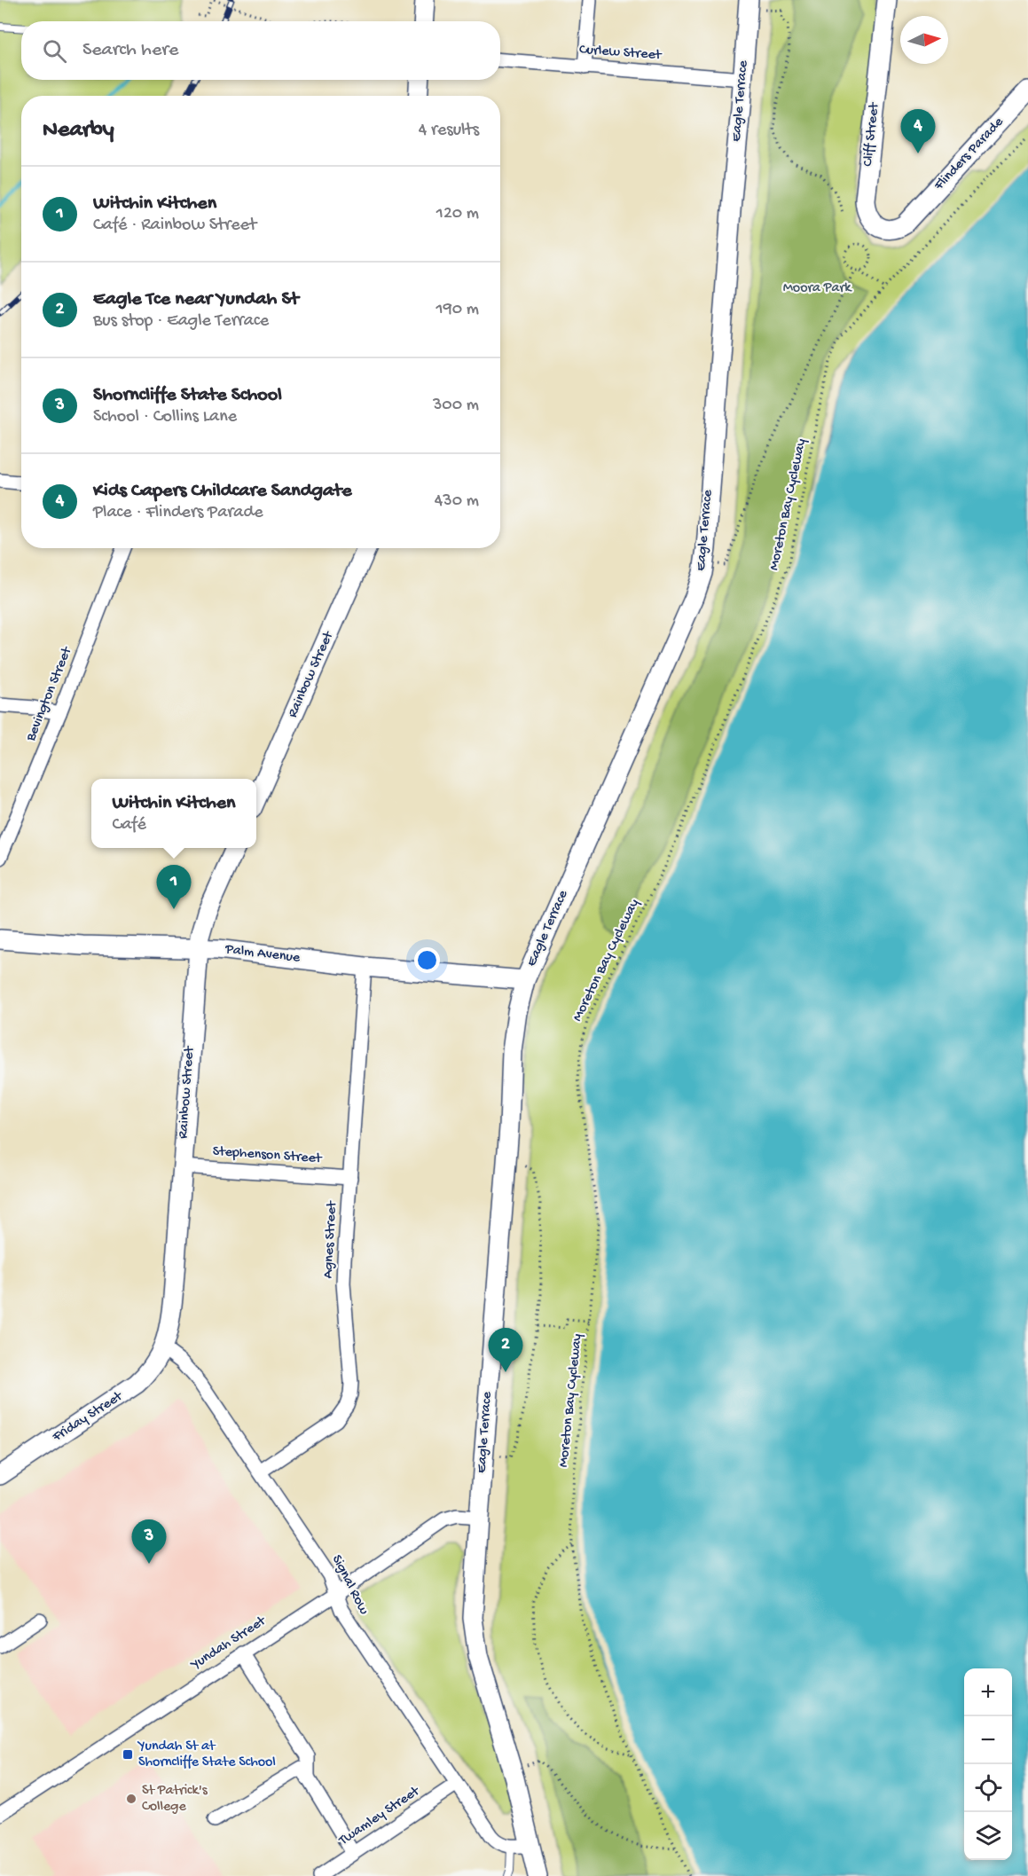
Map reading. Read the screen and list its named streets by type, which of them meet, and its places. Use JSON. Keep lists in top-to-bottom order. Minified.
{"streets":{"street":["Curlew Street","Eagle Terrace","Cliff Street","Flinders Parade","Rainbow Street","Bevington Street","Palm Avenue","Stephenson Street","Agnes Street","Friday Street","Signal Row","Yundah Street","Twamley Street"],"path":["Moreton Bay Cycleway"]},"crossings":[["Curlew Street","Eagle Terrace"],["Eagle Terrace","Palm Avenue"],["Eagle Terrace","Yundah Street"],["Cliff Street","Flinders Parade"],["Rainbow Street","Palm Avenue"],["Rainbow Street","Stephenson Street"],["Rainbow Street","Friday Street"],["Rainbow Street","Signal Row"],["Palm Avenue","Agnes Street"],["Stephenson Street","Agnes Street"],["Agnes Street","Signal Row"],["Friday Street","Signal Row"],["Signal Row","Yundah Street"],["Signal Row","Twamley Street"]],"parks":["Moora Park"],"places":{"transit":["Yundah St at Shorncliffe State School"],"other":["St Patrick's College"]},"north":"right","page":{"search":"Search here","heading":["Nearby","4 results"],"pins":["4","1","2","3"],"list":[{"mark":"1","name":"Witchin Kitchen","note":"Café · Rainbow Street","value":"120 m"},{"mark":"2","name":"Eagle Tce near Yundah St","note":"Bus stop · Eagle Terrace","value":"190 m"},{"mark":"3","name":"Shorncliffe State School","note":"School · Collins Lane","value":"300 m"},{"mark":"4","name":"Kids Capers Childcare Sandgate","note":"Place · Flinders Parade","value":"430 m"}],"popup":["Witchin Kitchen","Café"],"map_buttons":["+","−"]}}
